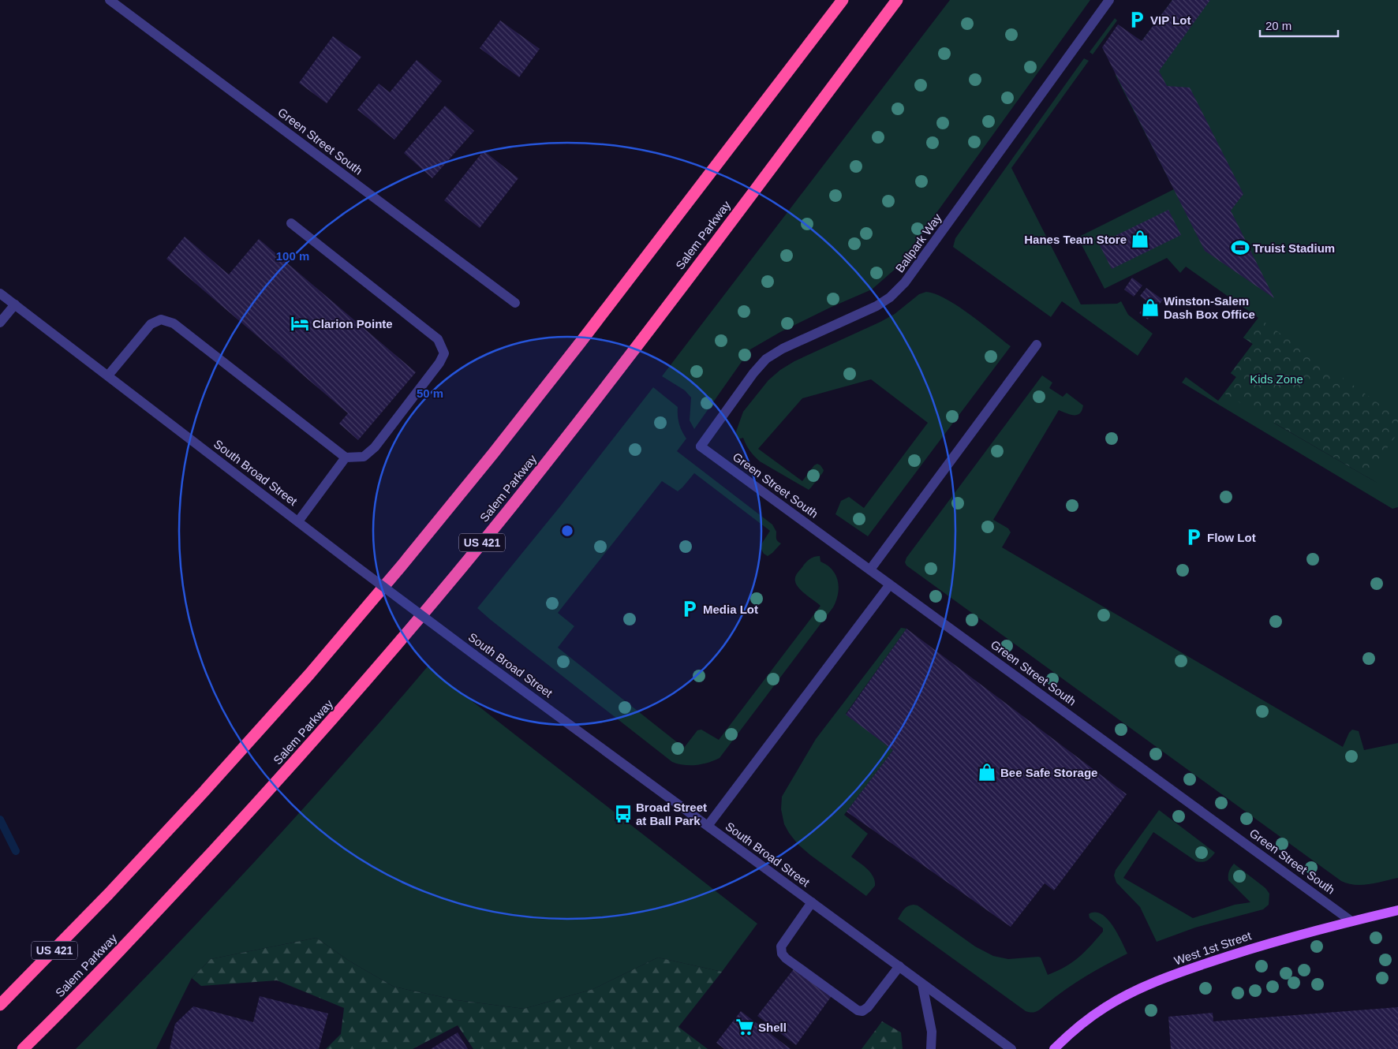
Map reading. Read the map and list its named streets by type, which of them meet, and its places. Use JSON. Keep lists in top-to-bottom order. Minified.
{"streets":{"highway":["Salem Parkway","US 421"],"main road":["West 1st Street"],"street":["Green Street South","Ballpark Way","South Broad Street"]},"crossings":[["Green Street South","Ballpark Way"],["Green Street South","West 1st Street"]],"parks":["Kids Zone"],"places":{"parking":["VIP Lot","Flow Lot","Media Lot"],"shop":["Hanes Team Store","Winston-Salem Dash Box Office","Bee Safe Storage"],"sports":["Truist Stadium"],"hotel":["Clarion Pointe"],"bus stop":["Broad Street at Ball Park"],"supermarket":["Shell"]},"scale_bar":"20 m","rings":["100 m","50 m"]}
